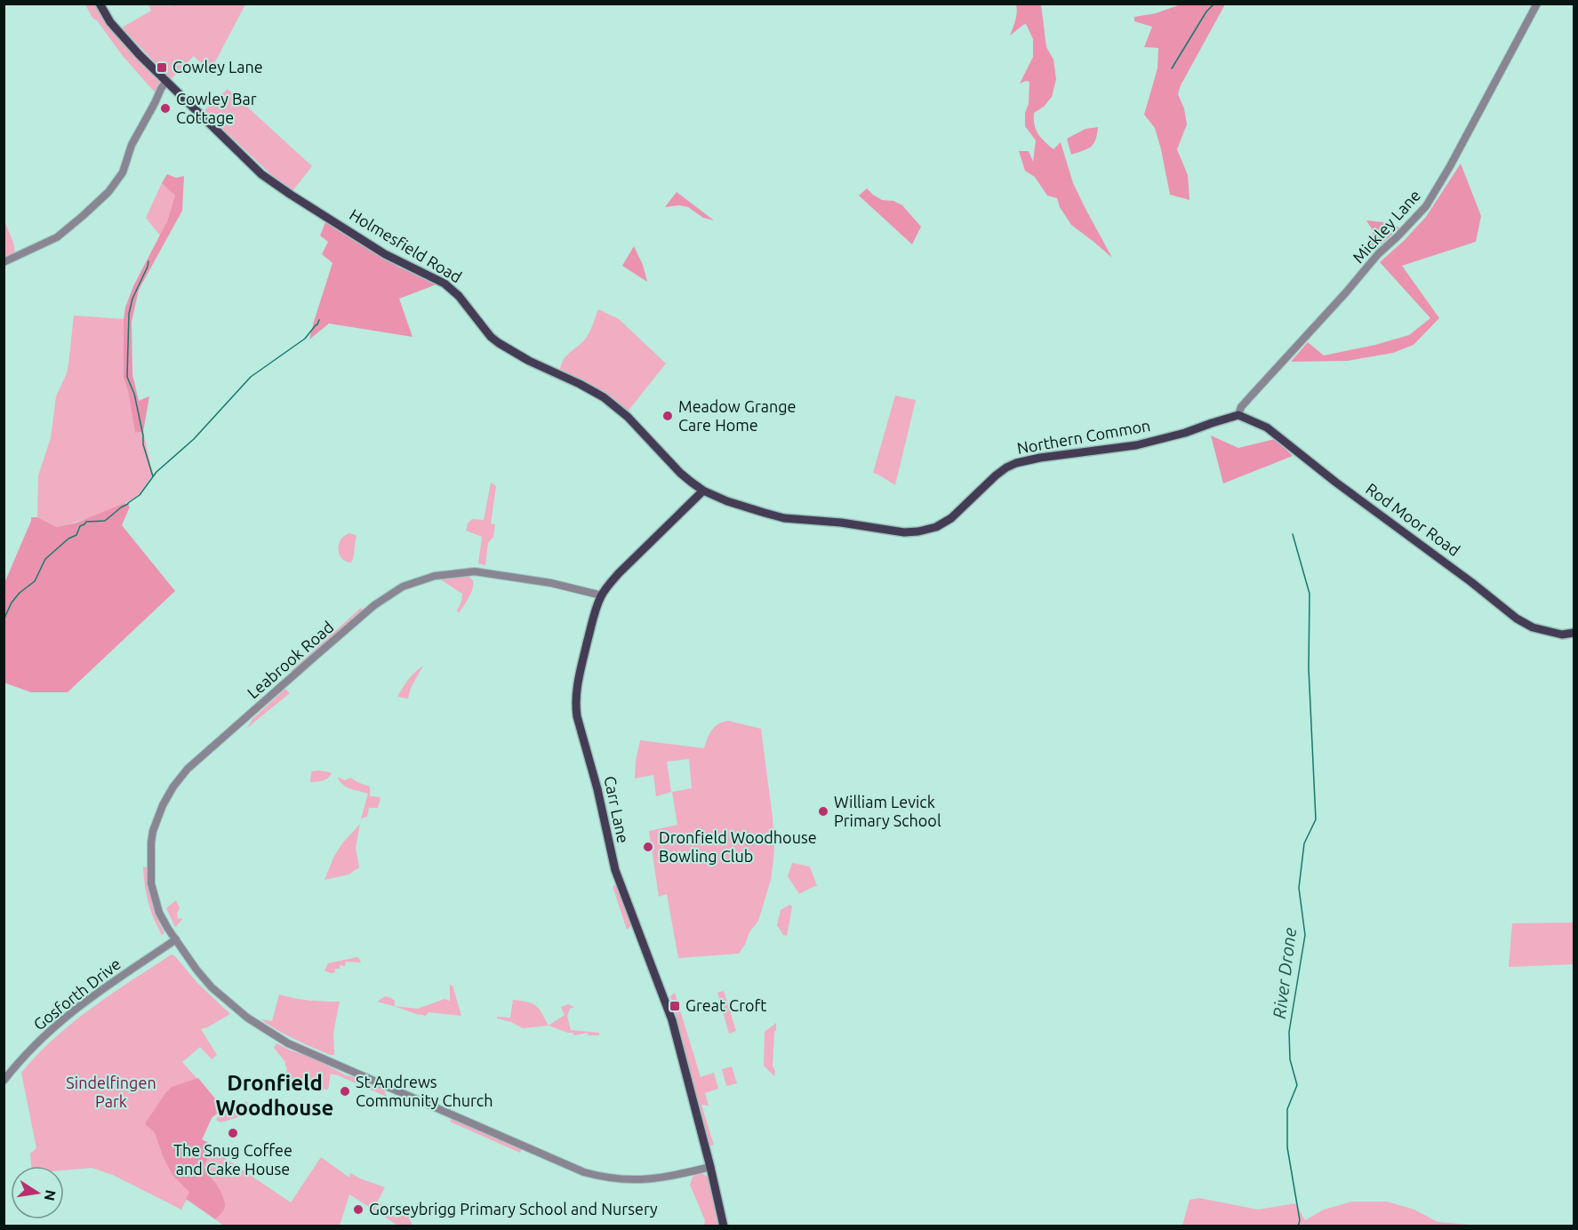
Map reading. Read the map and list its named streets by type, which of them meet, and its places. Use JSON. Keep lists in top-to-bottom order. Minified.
{"streets":{"main road":["Holmesfield Road","Northern Common","Rod Moor Road","Carr Lane"],"street":["Mickley Lane","Leabrook Road","Gosforth Drive"]},"crossings":[["Mickley Lane","Northern Common"],["Mickley Lane","Rod Moor Road"],["Holmesfield Road","Northern Common"],["Holmesfield Road","Carr Lane"],["Northern Common","Rod Moor Road"],["Northern Common","Carr Lane"],["Leabrook Road","Carr Lane"],["Leabrook Road","Gosforth Drive"]],"districts":["Dronfield Woodhouse"],"water":["River Drone"],"parks":["Sindelfingen Park"],"places":{"transit":["Cowley Lane","Great Croft"],"other":["Cowley Bar Cottage","Meadow Grange Care Home","William Levick Primary School","Dronfield Woodhouse Bowling Club","St Andrews Community Church","The Snug Coffee and Cake House","Gorseybrigg Primary School and Nursery"]},"north":"right"}
